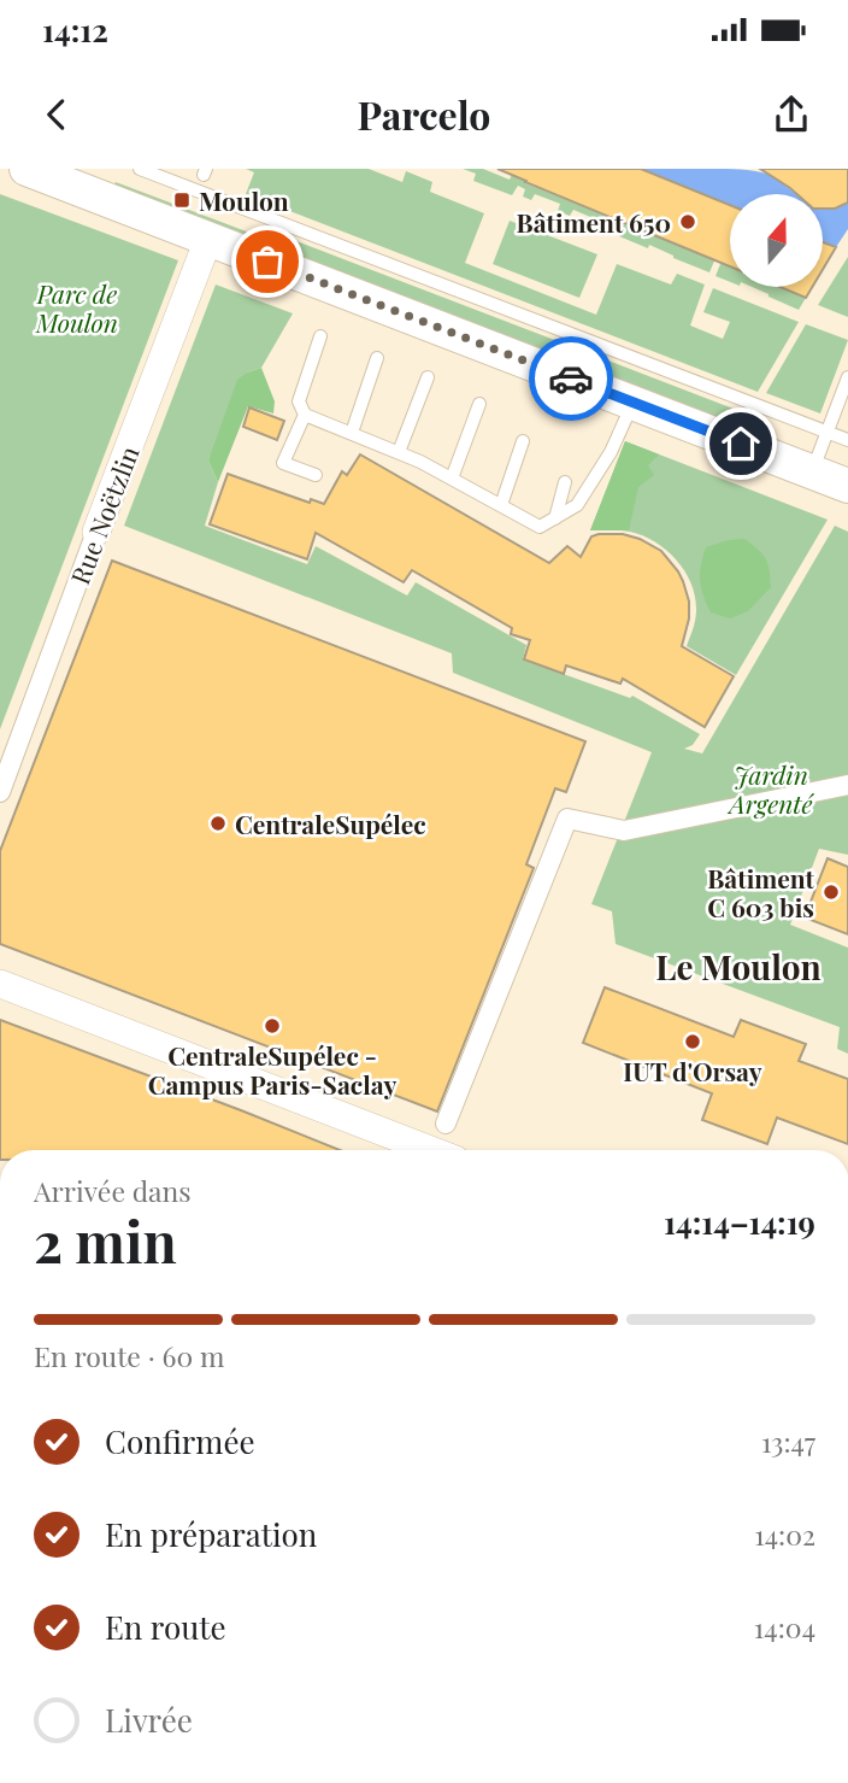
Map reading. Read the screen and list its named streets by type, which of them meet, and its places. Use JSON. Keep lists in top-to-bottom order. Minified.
{"streets":{"street":["Rue Noëtzlin"]},"districts":["Le Moulon"],"parks":["Parc de Moulon","Jardin Argenté"],"places":{"transit":["Moulon"],"other":["Bâtiment 650","CentraleSupélec","Bâtiment C 603 bis","CentraleSupélec - Campus Paris-Saclay","IUT d'Orsay"]},"north":"top","page":{"status":"14:12","header":"Parcelo","heading":["2 min","Arrivée dans","14:14–14:19"],"bar":"En route · 60 m","list":[["Confirmée","13:47"],["En préparation","14:02"],["En route","14:04"],"Livrée"]}}
